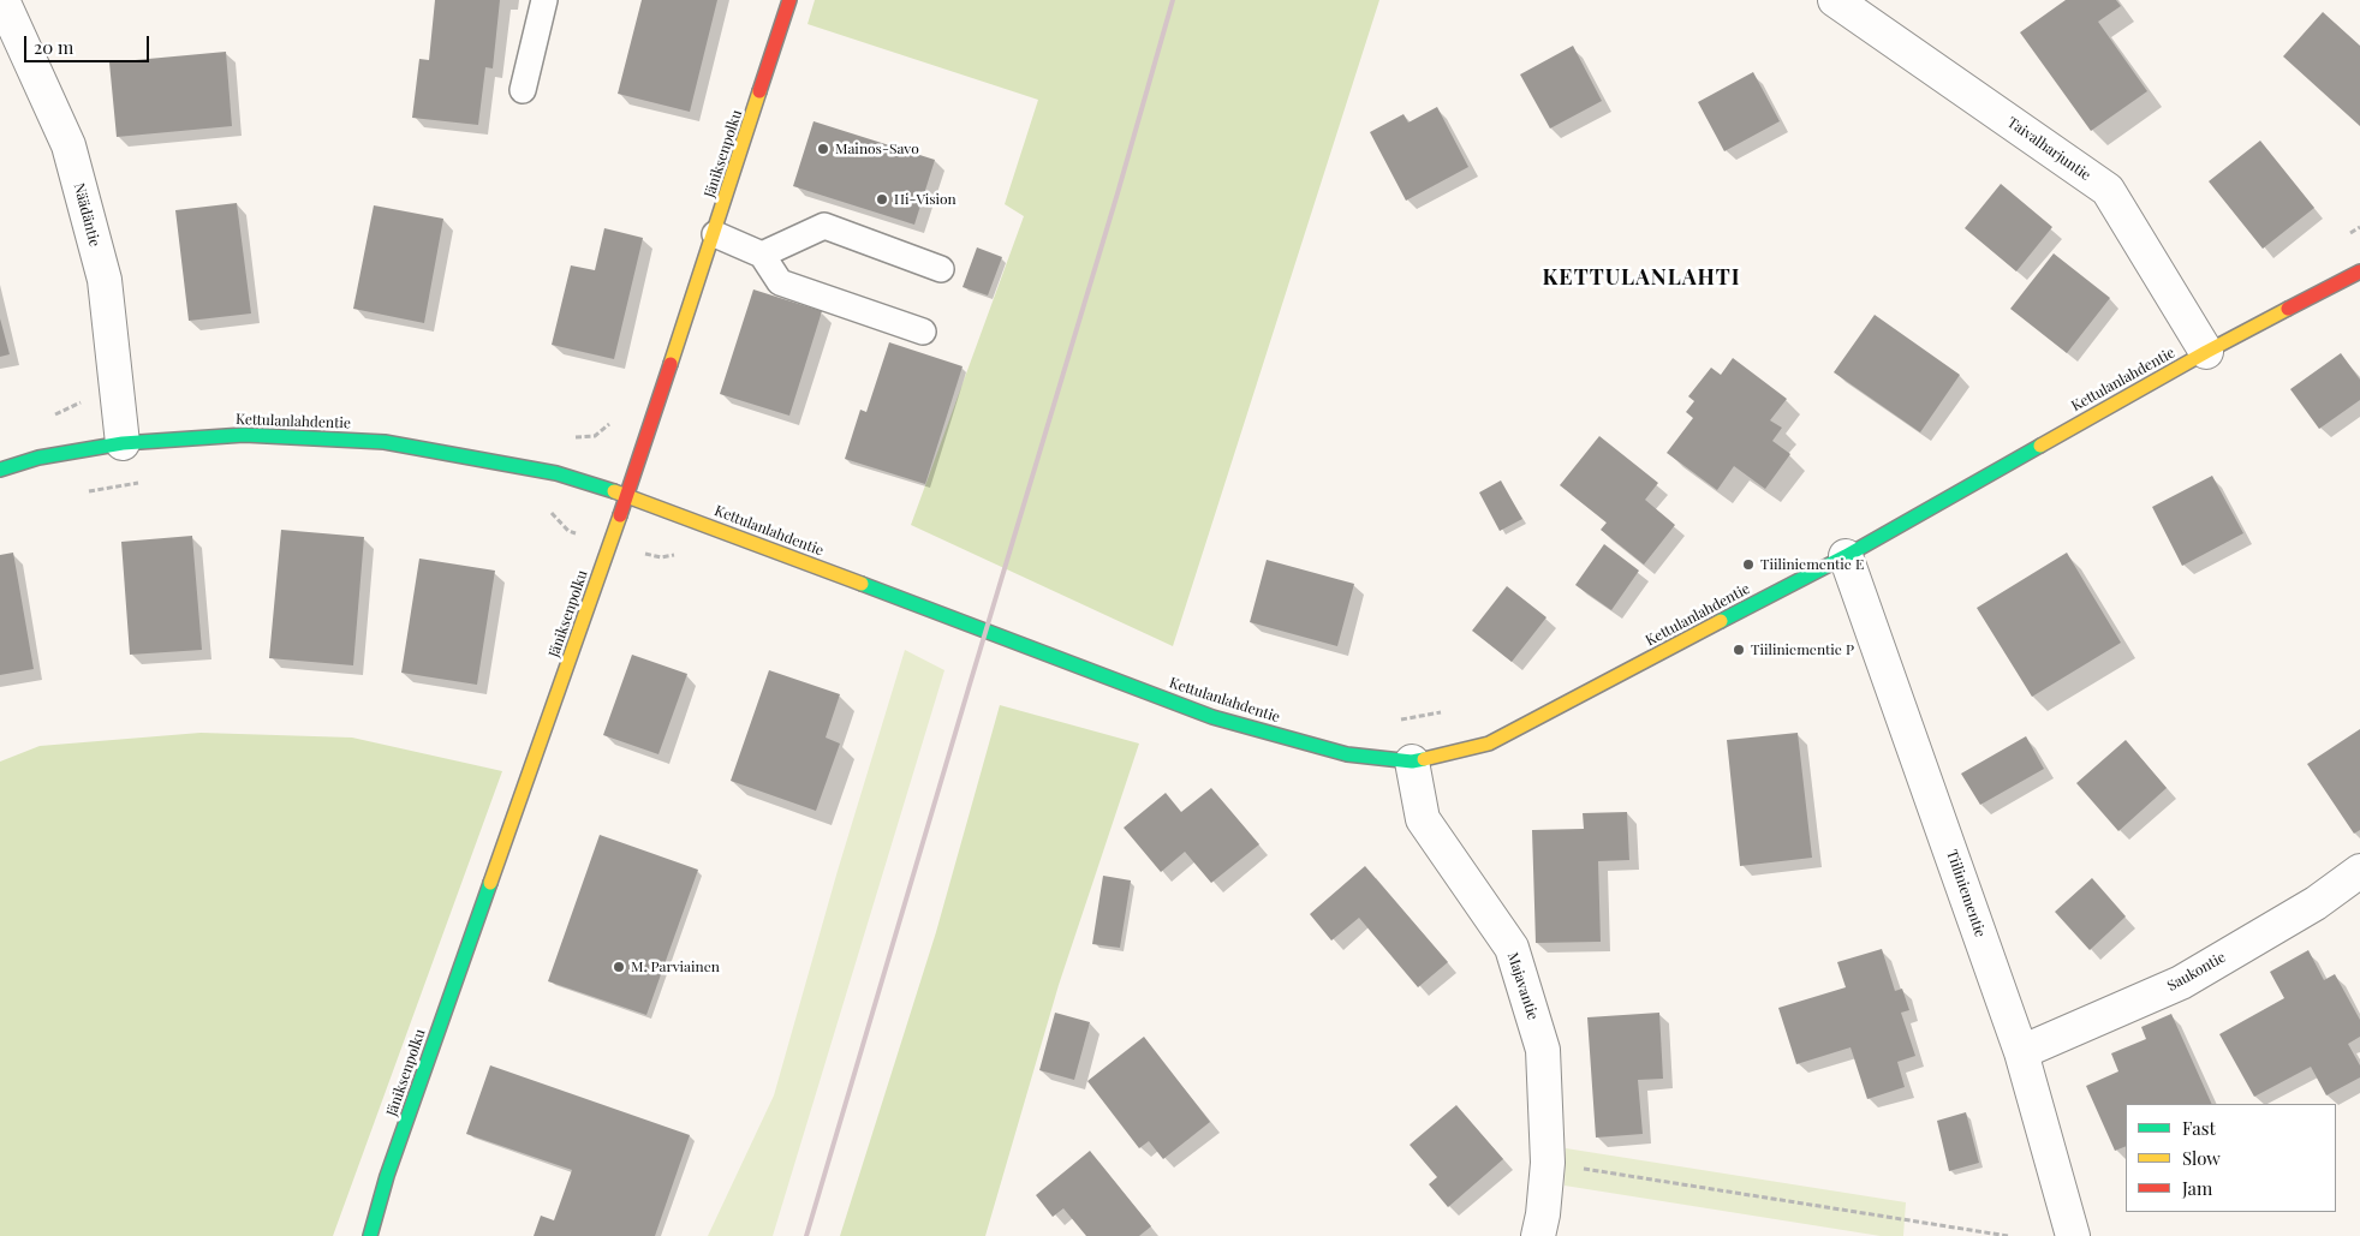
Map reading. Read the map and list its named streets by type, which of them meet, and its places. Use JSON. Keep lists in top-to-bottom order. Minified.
{"streets":{"street":["Taivalharjuntie","Jäniksenpolku","Näädäntie","Kettulanlahdentie","Tiiliniementie","Saukontie","Majavantie"]},"crossings":[["Taivalharjuntie","Kettulanlahdentie"],["Jäniksenpolku","Kettulanlahdentie"],["Näädäntie","Kettulanlahdentie"],["Kettulanlahdentie","Tiiliniementie"],["Kettulanlahdentie","Majavantie"],["Tiiliniementie","Saukontie"]],"districts":["KETTULANLAHTI"],"places":["Mainos-Savo","Hi-Vision","Tiiliniementie E","Tiiliniementie P","M. Parviainen"],"legend":["Fast","Slow","Jam"],"scale_bar":"20 m"}
